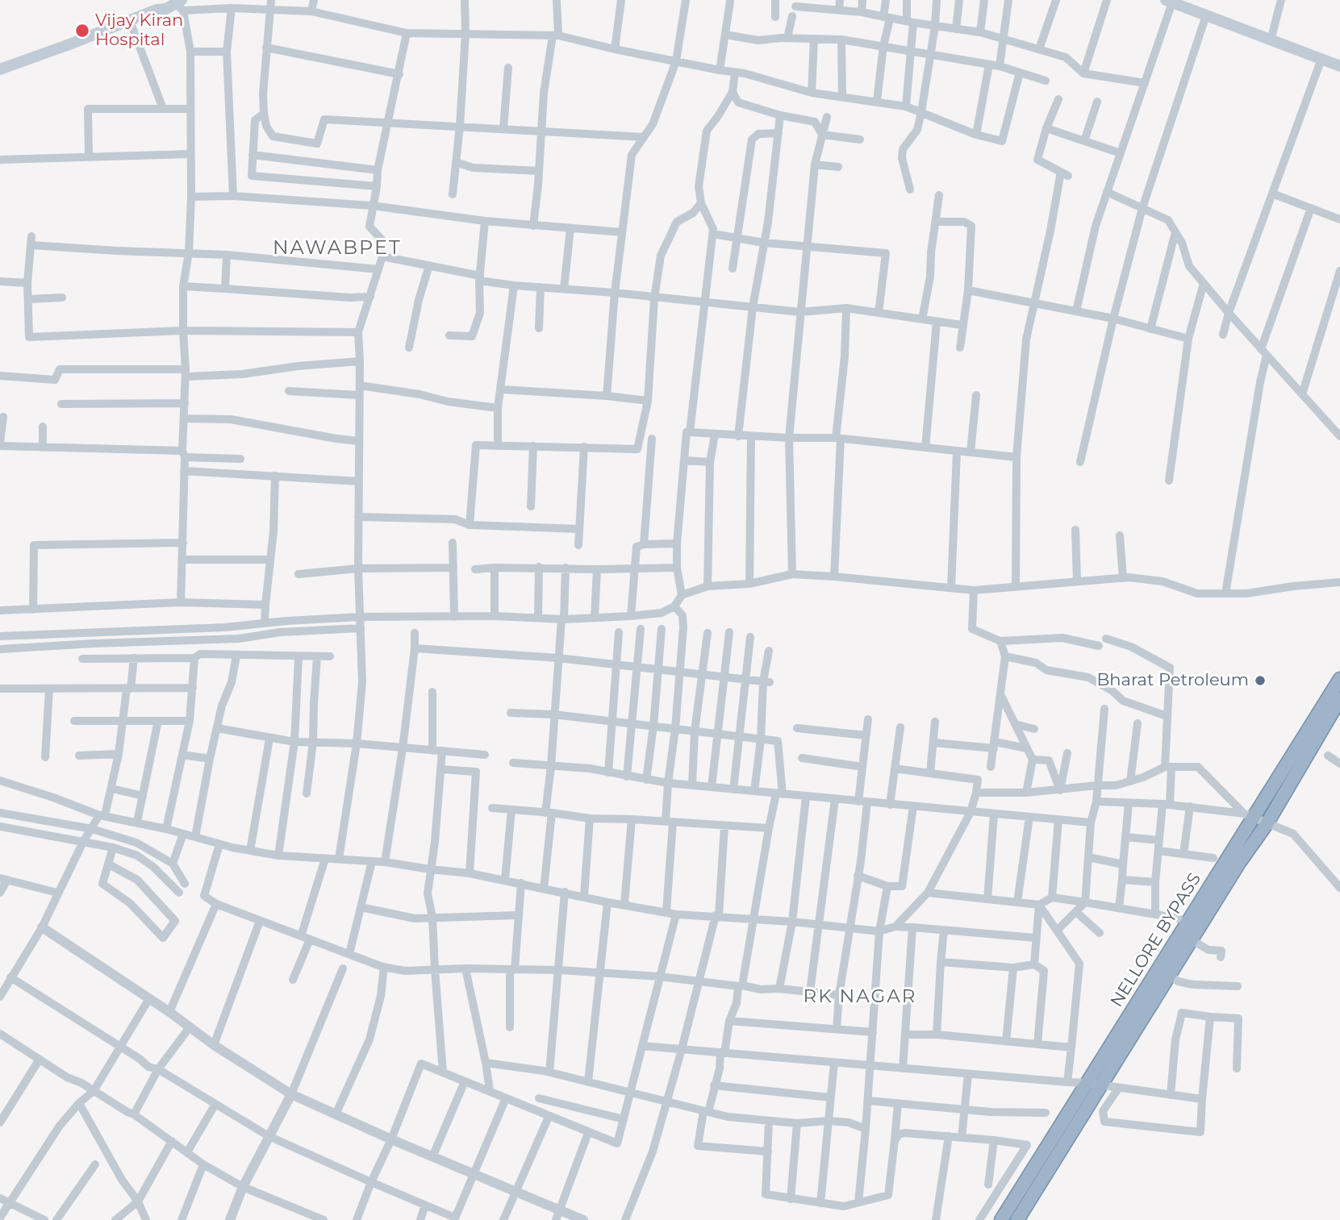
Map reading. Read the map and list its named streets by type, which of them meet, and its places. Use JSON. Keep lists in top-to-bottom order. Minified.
{"streets":{"highway":["NELLORE BYPASS"]},"districts":["NAWABPET","RK NAGAR"],"places":["Vijay Kiran Hospital","Bharat Petroleum"]}
